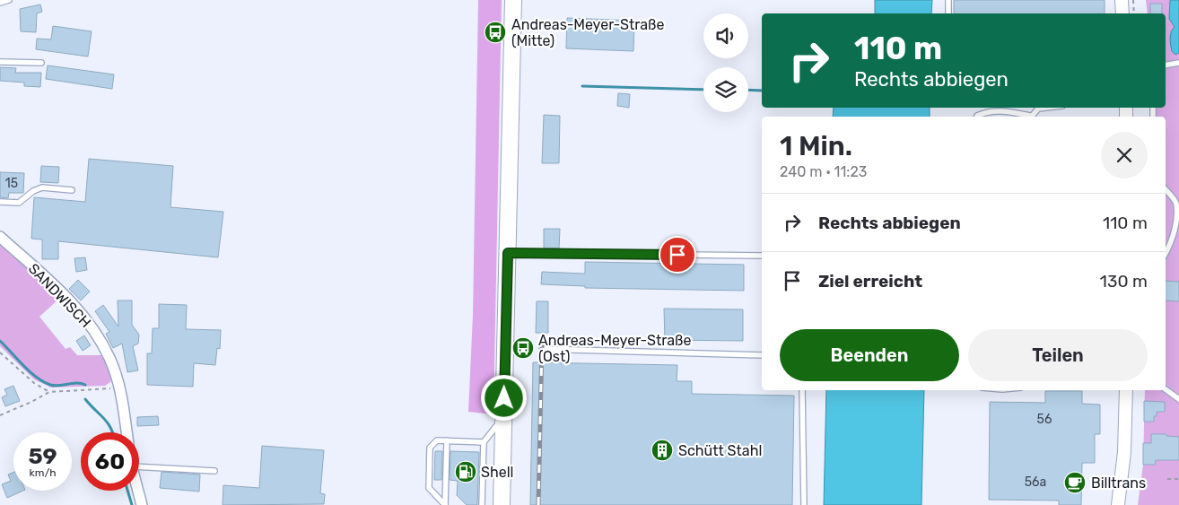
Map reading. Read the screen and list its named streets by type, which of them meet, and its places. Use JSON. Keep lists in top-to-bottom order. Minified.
{"streets":{"street":["SANDWISCH"]},"places":{"bus stop":["Andreas-Meyer-Straße (Mitte)","Andreas-Meyer-Straße (Ost)"],"building":["Schütt Stahl"],"fuel station":["Shell"],"cafe":["Billtrans"]},"house_numbers":["15","56","56a"],"page":{"turn":["110 m","Rechts abbiegen"],"heading":["1 Min.","240 m · 11:23"],"list":[{"name":"Rechts abbiegen","value":"110 m"},{"name":"Ziel erreicht","value":"130 m"}],"buttons":["Beenden","Teilen"],"speed":"59 km/h","limit":"60"}}
